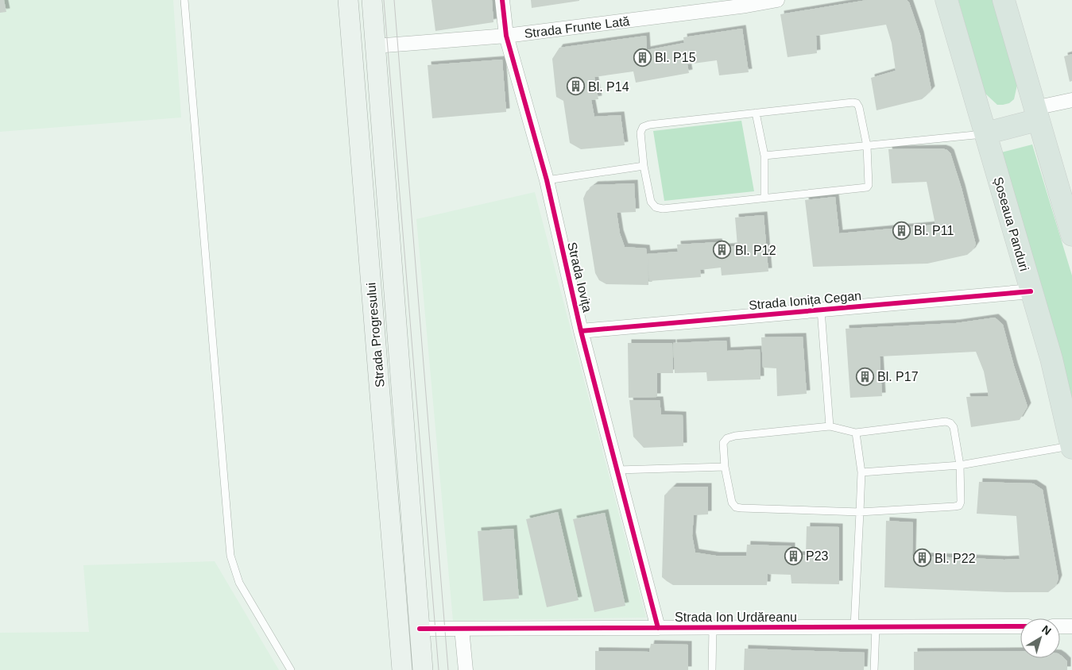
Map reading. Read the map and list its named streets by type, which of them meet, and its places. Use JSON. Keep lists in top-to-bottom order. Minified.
{"streets":{"main road":["Șoseaua Panduri","Strada Progresului"],"street":["Strada Frunte Lată","Strada Iovița","Strada Ionița Cegan","Strada Ion Urdăreanu"]},"crossings":[["Strada Frunte Lată","Strada Iovița"],["Strada Frunte Lată","Strada Progresului"],["Șoseaua Panduri","Strada Ionița Cegan"],["Strada Iovița","Strada Ionița Cegan"],["Strada Iovița","Strada Ion Urdăreanu"],["Strada Progresului","Strada Ion Urdăreanu"]],"places":{"building":["Bl. P15","Bl. P14","Bl. P11","Bl. P12","Bl. P17","P23","Bl. P22"]},"north":"top right"}
